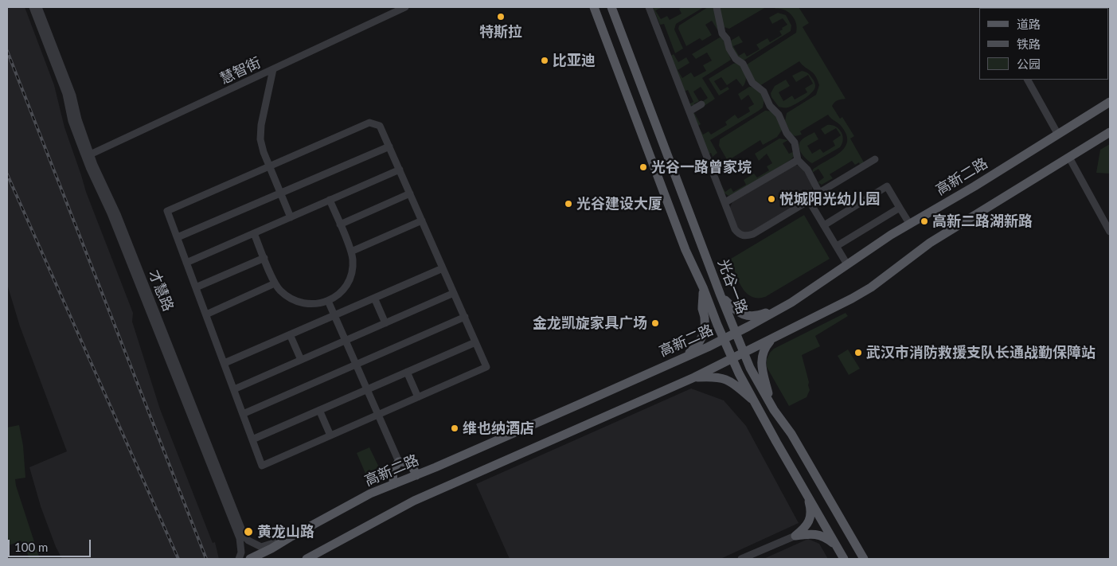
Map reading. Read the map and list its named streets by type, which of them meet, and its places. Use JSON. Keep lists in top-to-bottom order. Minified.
{"streets":{"main road":["高新二路","光谷一路"],"street":["慧智街","才慧路"]},"crossings":[["慧智街","才慧路"],["高新二路","光谷一路"],["高新二路","才慧路"]],"places":["特斯拉","比亚迪","光谷一路曾家垸","悦城阳光幼儿园","光谷建设大厦","高新二路湖新路","金龙凯旋家具广场","武汉市消防救援支队长通战勤保障站","维也纳酒店","黄龙山路"],"legend":["道路","铁路","公园"],"scale_bar":"100 m"}
